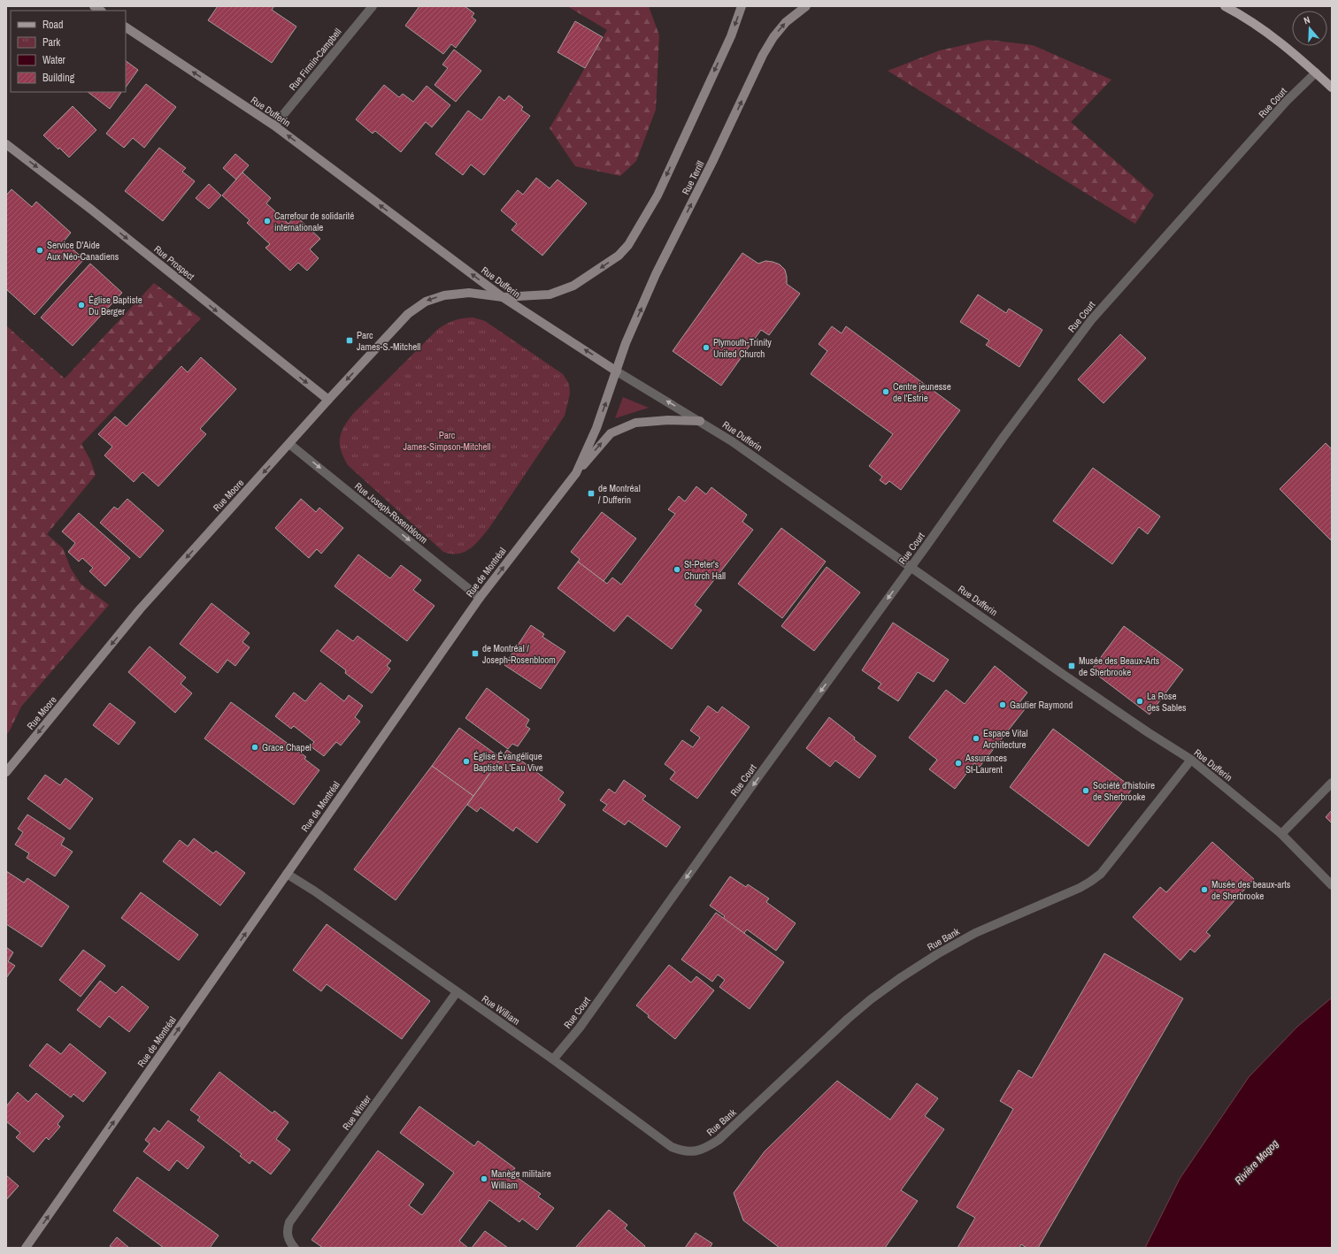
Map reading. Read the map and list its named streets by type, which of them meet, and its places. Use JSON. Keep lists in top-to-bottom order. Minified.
{"streets":{"street":["Rue Firmin-Campbell","Rue Court","Rue Dufferin","Rue Terrill","Rue Prospect","Rue Moore","Rue Joseph-Rosenbloom","Rue de Montréal","Rue Bank","Rue William","Rue Winter"]},"crossings":[["Rue Firmin-Campbell","Rue Dufferin"],["Rue Court","Rue Dufferin"],["Rue Court","Rue William"],["Rue Dufferin","Rue Terrill"],["Rue Dufferin","Rue Moore"],["Rue Dufferin","Rue de Montréal"],["Rue Dufferin","Rue Bank"],["Rue Terrill","Rue de Montréal"],["Rue Prospect","Rue Moore"],["Rue Moore","Rue Joseph-Rosenbloom"],["Rue Joseph-Rosenbloom","Rue de Montréal"],["Rue de Montréal","Rue William"],["Rue Bank","Rue William"],["Rue William","Rue Winter"]],"one_way":["Rue Court","Rue Dufferin","Rue Prospect","Rue Moore","Rue Joseph-Rosenbloom","Rue de Montréal"],"water":["Rivière Magog"],"parks":["Parc James-Simpson-Mitchell"],"places":{"other":["Carrefour de solidarité internationale","Service D'Aide Aux Néo-Canadiens","Église Baptiste Du Berger","Plymouth-Trinity United Church","Centre jeunesse de l'Estrie","St-Peter's Church Hall","La Rose des Sables","Gautier Raymond","Espace Vital Architecture","Grace Chapel","Église Évangélique Baptiste L'Eau Vive","Assurances St-Laurent","Société d'histoire de Sherbrooke","Musée des beaux-arts de Sherbrooke","Manège militaire William"],"transit":["Parc James-S.-Mitchell","de Montréal / Dufferin","de Montréal / Joseph-Rosenbloom","Musée des Beaux-Arts de Sherbrooke"]},"legend":["Road","Park","Water","Building"],"north":"top"}
